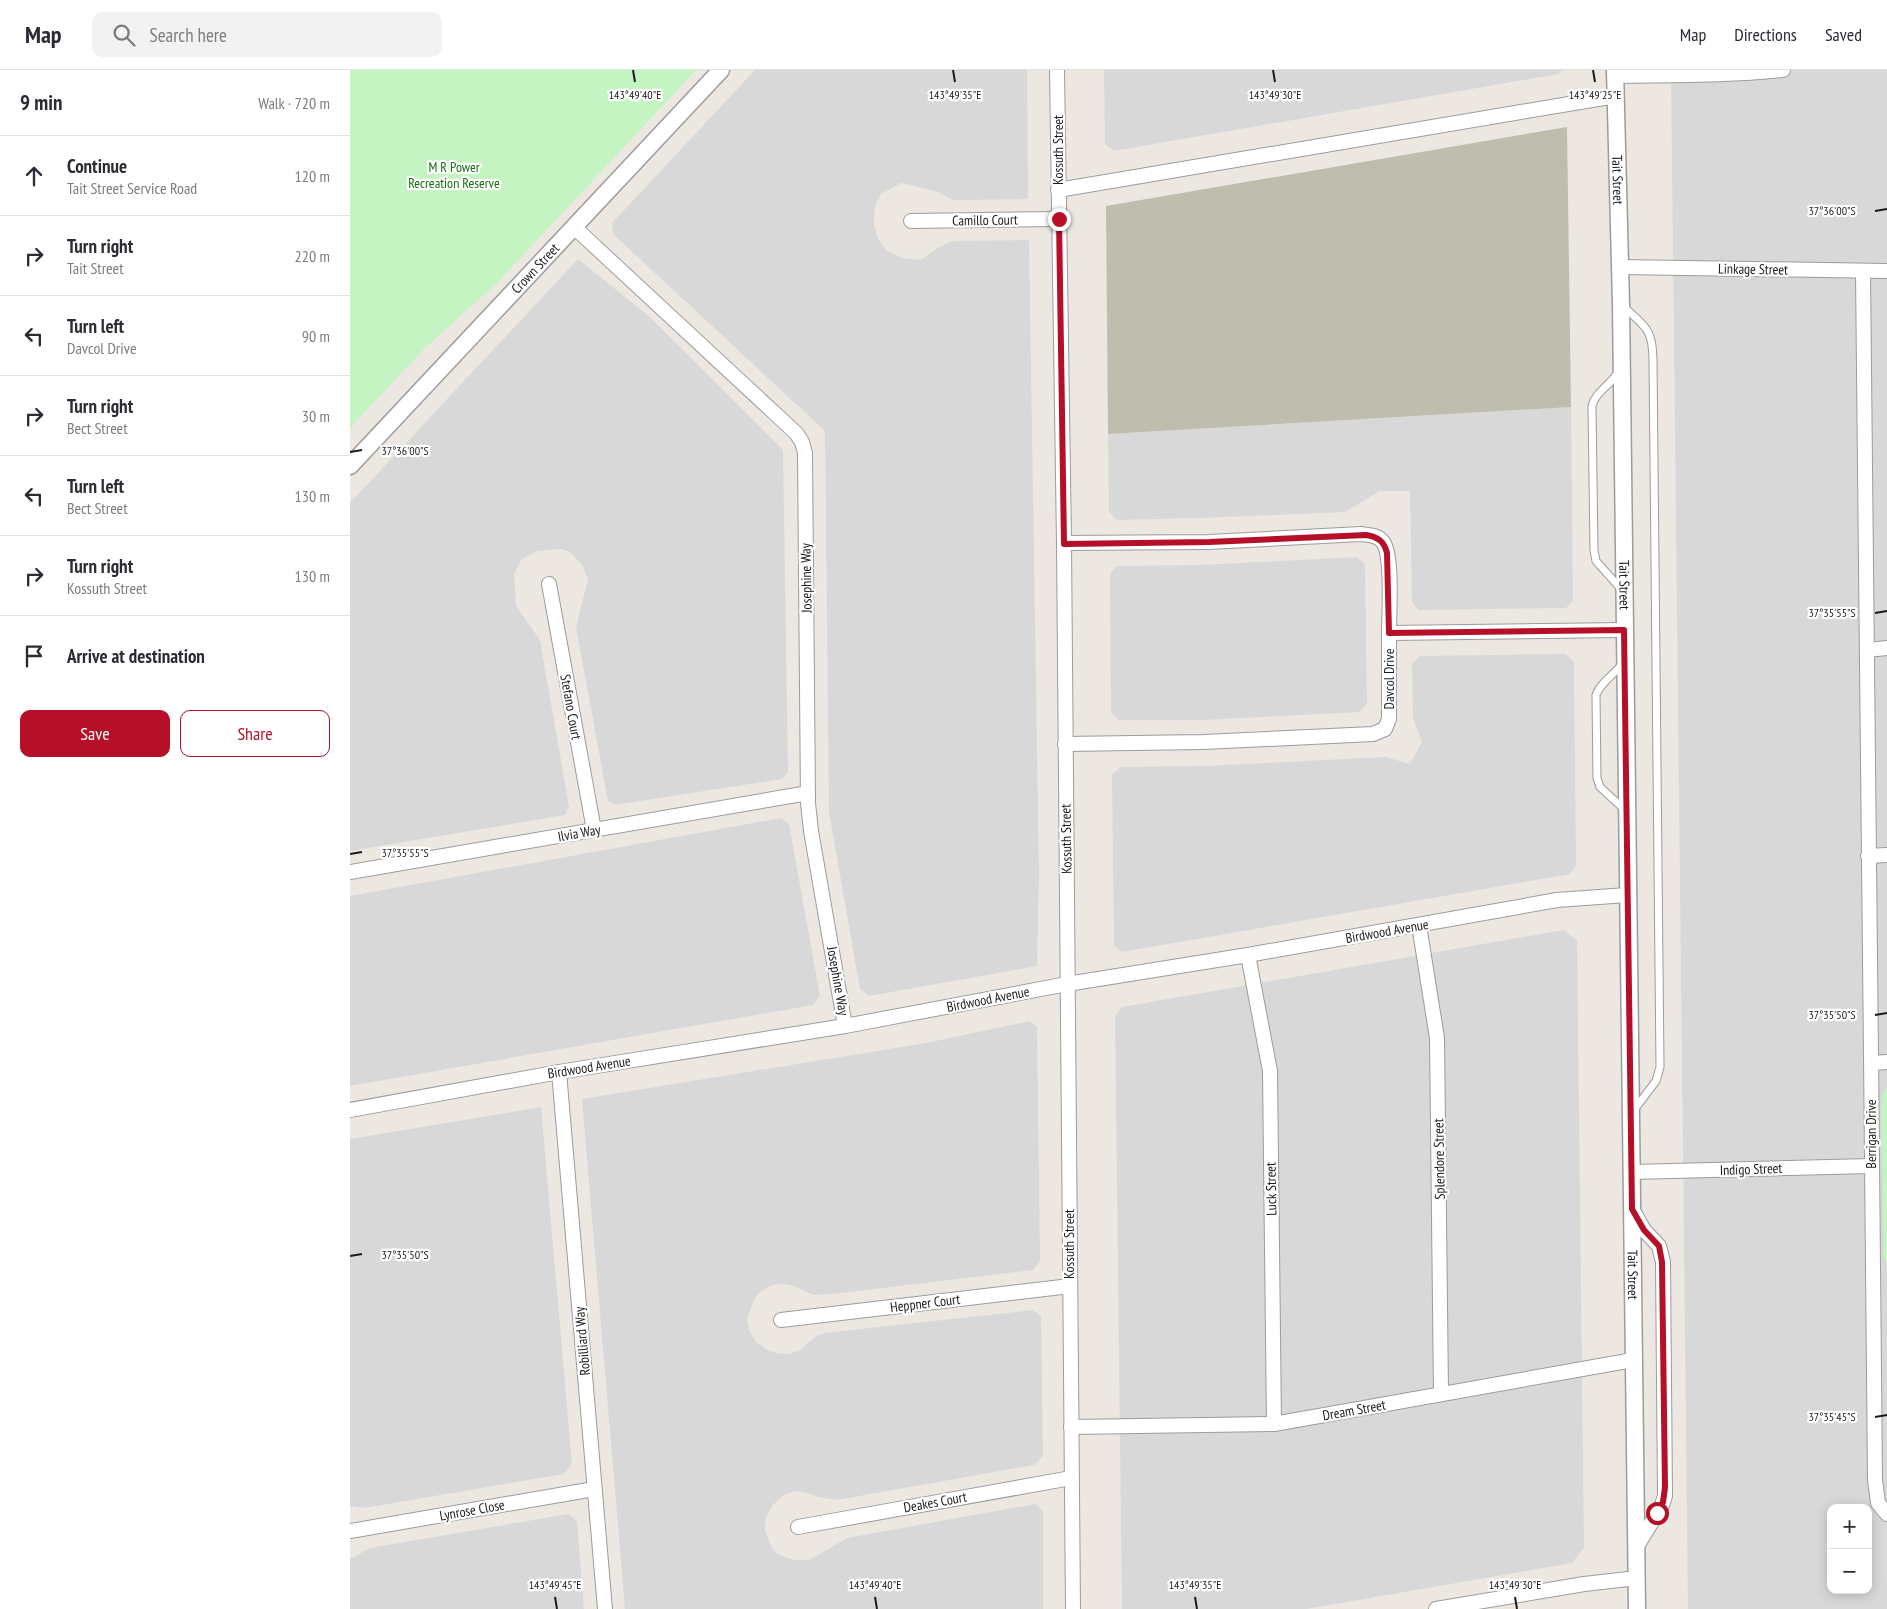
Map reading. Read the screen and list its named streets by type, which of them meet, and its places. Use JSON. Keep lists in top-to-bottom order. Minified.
{"streets":{"street":["Kossuth Street","Tait Street","Camillo Court","Crown Street","Linkage Street","Josephine Way","Davcol Drive","Stefano Court","Ilvia Way","Birdwood Avenue","Berrigan Drive","Splendore Street","Indigo Street","Luck Street","Heppner Court","Robilliard Way","Dream Street","Deakes Court","Lynrose Close"]},"crossings":[["Kossuth Street","Camillo Court"],["Kossuth Street","Davcol Drive"],["Kossuth Street","Birdwood Avenue"],["Kossuth Street","Heppner Court"],["Kossuth Street","Dream Street"],["Kossuth Street","Deakes Court"],["Tait Street","Linkage Street"],["Tait Street","Davcol Drive"],["Tait Street","Birdwood Avenue"],["Tait Street","Indigo Street"],["Tait Street","Dream Street"],["Crown Street","Josephine Way"],["Linkage Street","Berrigan Drive"],["Josephine Way","Ilvia Way"],["Josephine Way","Birdwood Avenue"],["Stefano Court","Ilvia Way"],["Birdwood Avenue","Splendore Street"],["Birdwood Avenue","Luck Street"],["Birdwood Avenue","Robilliard Way"],["Berrigan Drive","Indigo Street"],["Splendore Street","Dream Street"],["Luck Street","Dream Street"],["Robilliard Way","Lynrose Close"]],"parks":["M R Power Recreation Reserve"],"page":{"header":"Map","search":"Search here","nav":["Map","Directions","Saved"],"heading":["9 min","Walk · 720 m"],"list":[["Continue","Tait Street Service Road","120 m"],["Turn right","Tait Street","220 m"],["Turn left","Davcol Drive","90 m"],["Turn right","Bect Street","30 m"],["Turn left","Bect Street","130 m"],["Turn right","Kossuth Street","130 m"],"Arrive at destination"],"buttons":["Save","Share"],"map_buttons":["+","−"]},"coordinates":["143°49'40\"E","143°49'35\"E","143°49'30\"E","143°49'25\"E","37°36'00\"S","37°35'55\"S","37°35'50\"S","37°35'45\"S","143°49'45\"E"]}
